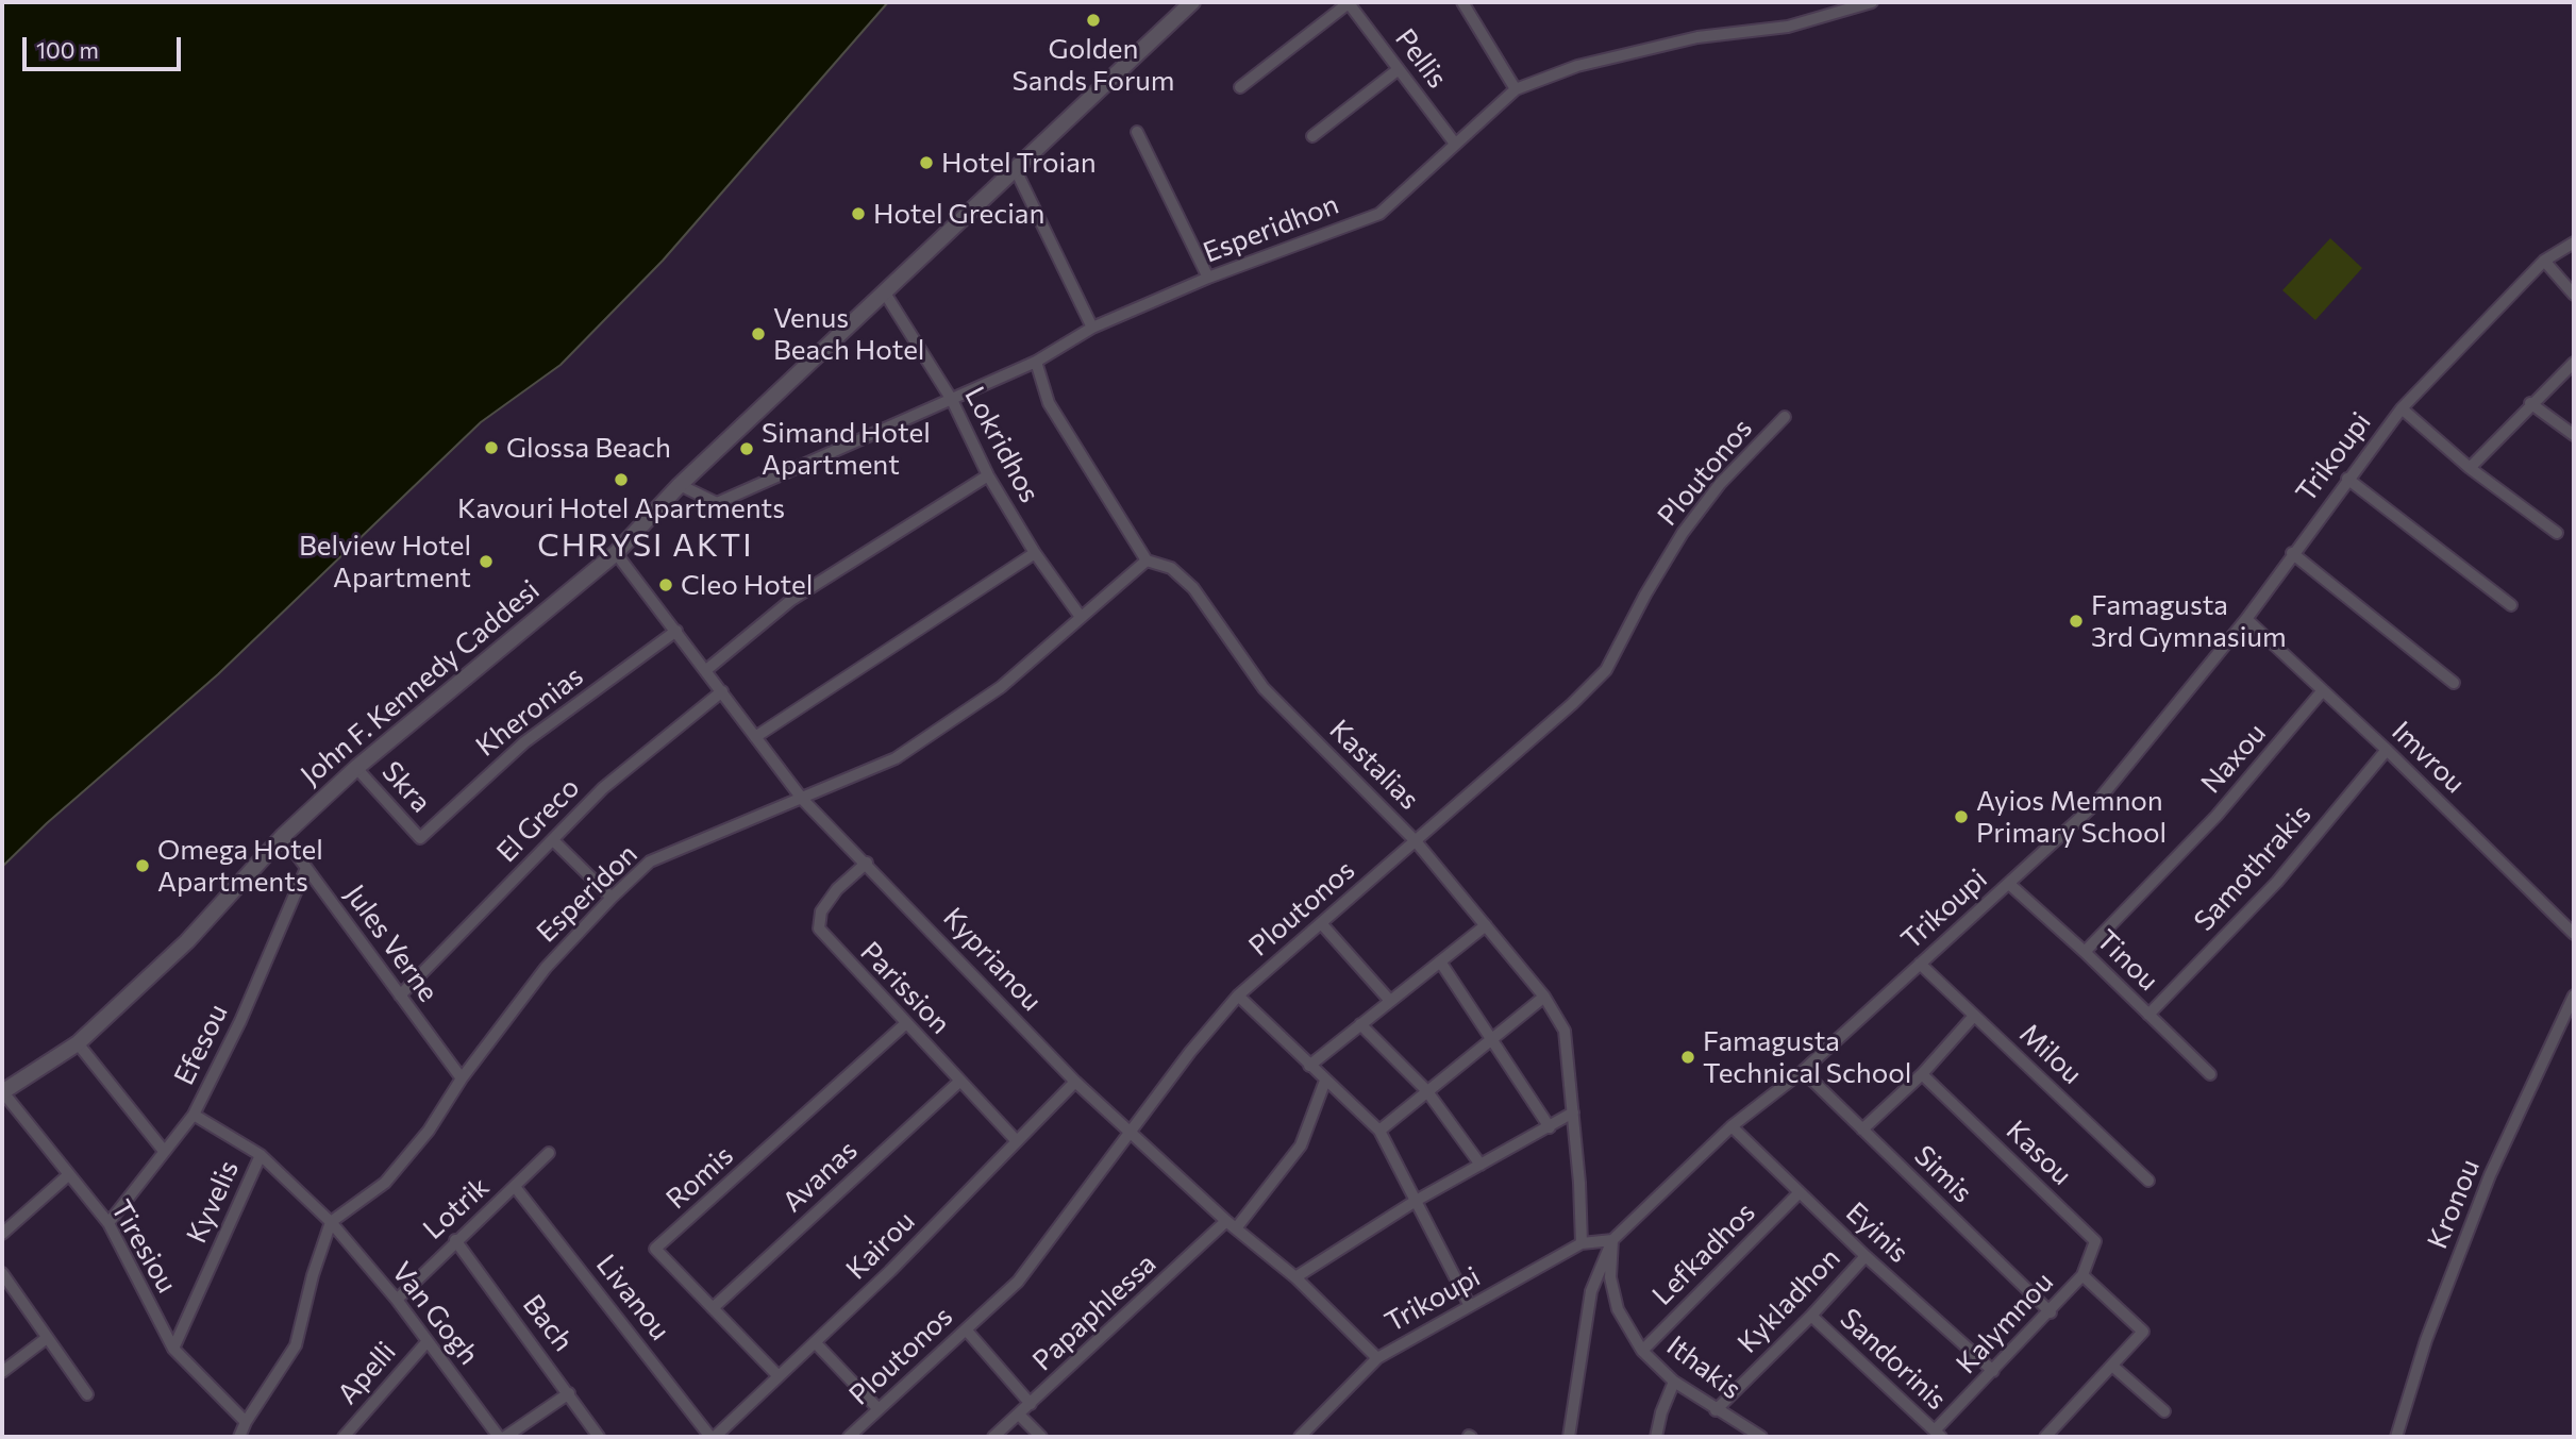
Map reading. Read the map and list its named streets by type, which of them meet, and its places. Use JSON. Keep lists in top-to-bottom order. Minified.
{"streets":{"street":["Pellis","Esperidhon","Lokridhos","Trikoupi","Ploutonos","John F. Kennedy Caddesi","Kheronias","Imvrou","Naxou","Kastalias","Skra","El Greco","Samothrakis","Esperidon","Jules Verne","Kyprianou","Tinou","Parission","Efesou","Milou","Kasou","Simis","Avanas","Romis","Kyvelis","Kronou","Lotrik","Eyinis","Kairou","Tiresiou","Lefkadhos","Livanou","Kykladhon","Papaphlessa","Van Gogh","Bach","Kalymnou","Sandorinis","Ithakis","Apelli"]},"crossings":[["Pellis","Esperidhon"],["Esperidhon","Lokridhos"],["Esperidhon","John F. Kennedy Caddesi"],["Lokridhos","John F. Kennedy Caddesi"],["Lokridhos","Esperidon"],["Trikoupi","Imvrou"],["Trikoupi","Kastalias"],["Trikoupi","Kyprianou"],["Trikoupi","Tinou"],["Trikoupi","Milou"],["Trikoupi","Simis"],["Trikoupi","Eyinis"],["Trikoupi","Ithakis"],["Ploutonos","Kastalias"],["Ploutonos","Kyprianou"],["John F. Kennedy Caddesi","Skra"],["John F. Kennedy Caddesi","Jules Verne"],["John F. Kennedy Caddesi","Kyprianou"],["John F. Kennedy Caddesi","Tiresiou"],["Kheronias","Skra"],["Kheronias","Kyprianou"],["Imvrou","Naxou"],["Imvrou","Samothrakis"],["Naxou","Tinou"],["Kastalias","Esperidon"],["El Greco","Jules Verne"],["El Greco","Kyprianou"],["Samothrakis","Tinou"],["Esperidon","Jules Verne"],["Esperidon","Kyprianou"],["Esperidon","Van Gogh"],["Jules Verne","Efesou"],["Kyprianou","Parission"],["Kyprianou","Kairou"],["Kyprianou","Papaphlessa"],["Parission","Avanas"],["Parission","Romis"],["Parission","Kairou"],["Efesou","Tiresiou"],["Efesou","Van Gogh"],["Kasou","Kalymnou"],["Simis","Kalymnou"],["Avanas","Romis"],["Romis","Kairou"],["Kyvelis","Tiresiou"],["Kyvelis","Van Gogh"],["Lotrik","Livanou"],["Lotrik","Van Gogh"],["Lotrik","Bach"],["Eyinis","Lefkadhos"],["Eyinis","Kykladhon"],["Eyinis","Kalymnou"],["Kairou","Livanou"],["Lefkadhos","Ithakis"],["Kykladhon","Sandorinis"],["Kykladhon","Ithakis"],["Van Gogh","Apelli"],["Kalymnou","Sandorinis"]],"districts":["CHRYSI AKTI"],"places":["Golden Sands Forum","Hotel Troian","Hotel Grecian","Venus Beach Hotel","Glossa Beach","Simand Hotel Apartment","Kavouri Hotel Apartments","Belview Hotel Apartment","Cleo Hotel","Famagusta 3rd Gymnasium","Ayios Memnon Primary School","Omega Hotel Apartments","Famagusta Technical School"],"scale_bar":"100 m"}
